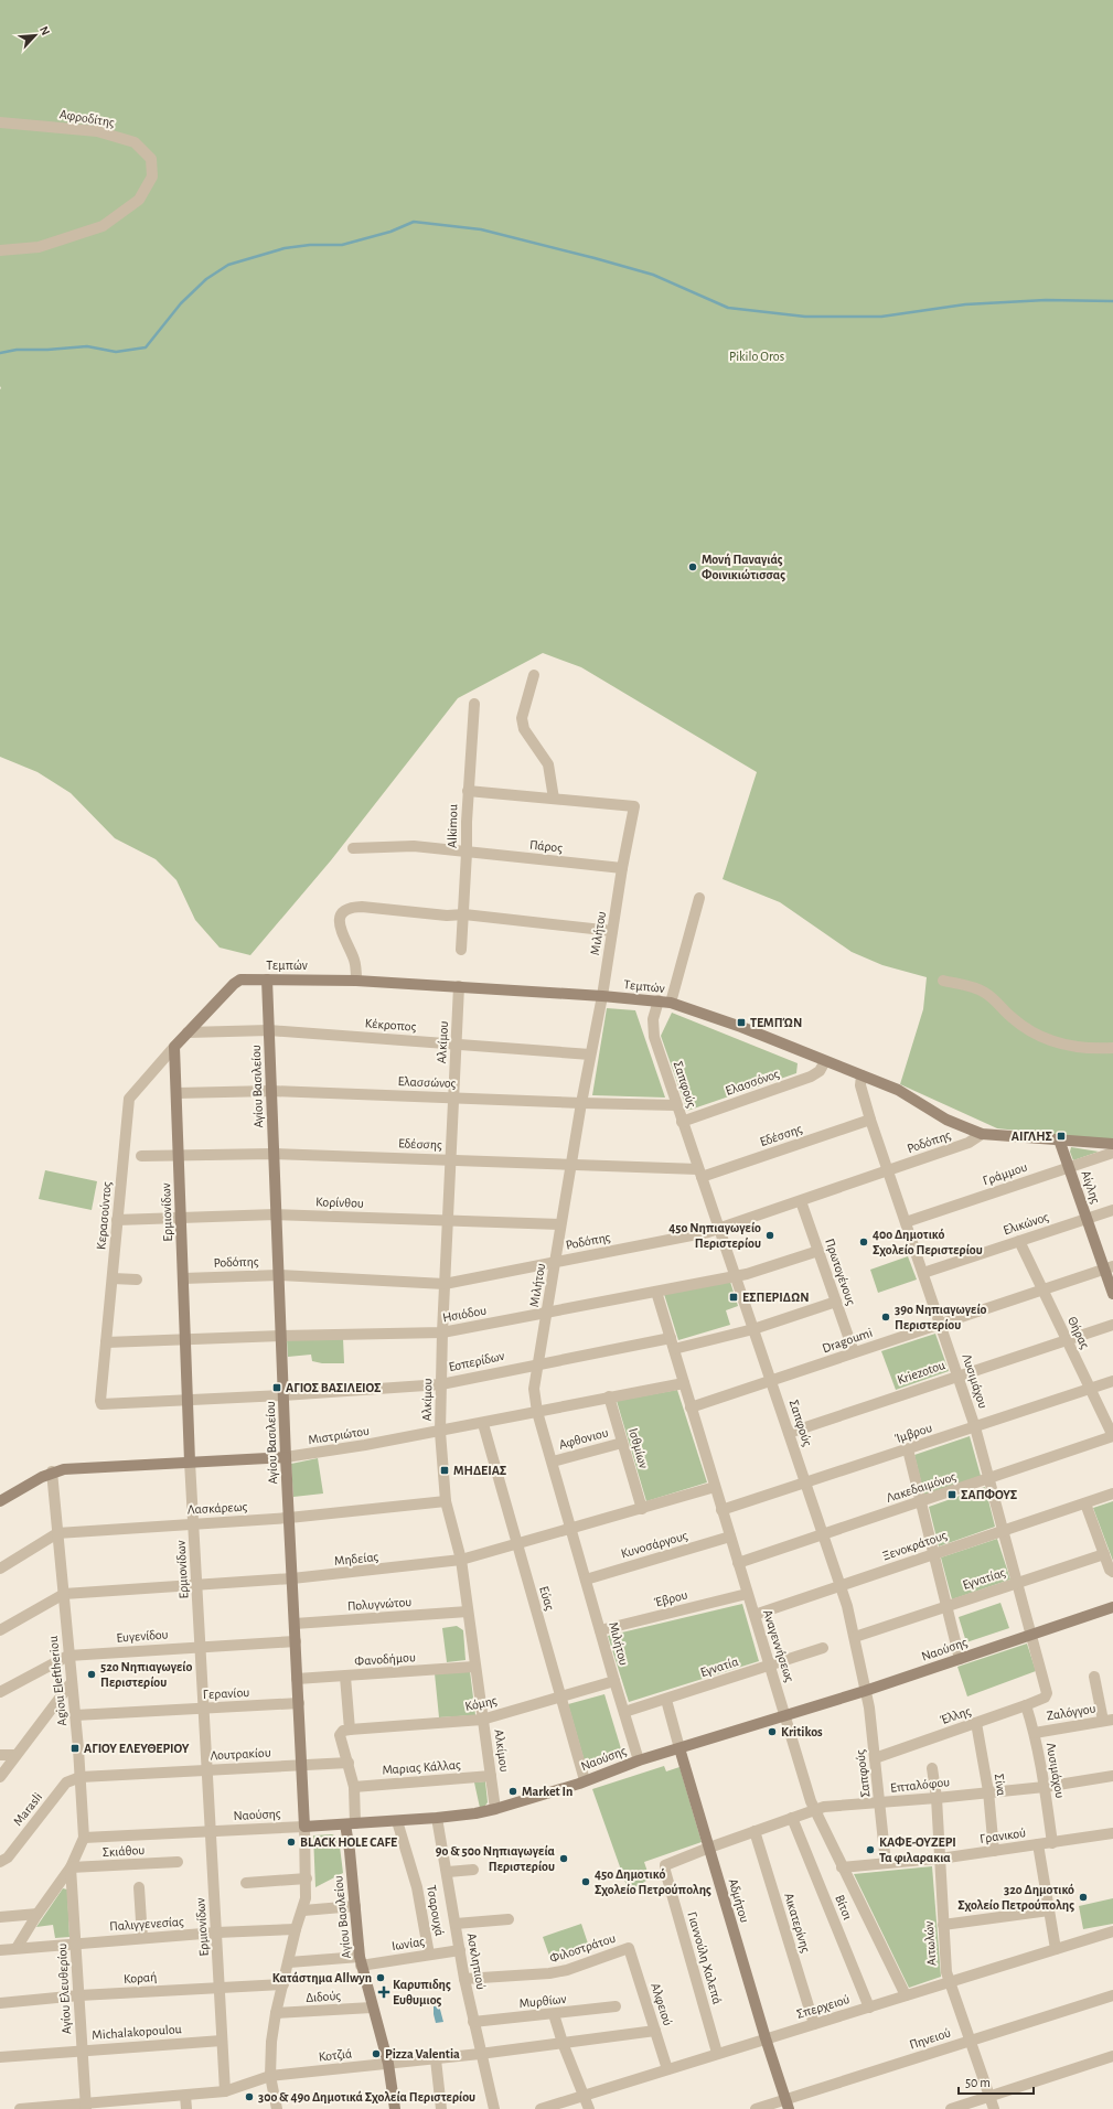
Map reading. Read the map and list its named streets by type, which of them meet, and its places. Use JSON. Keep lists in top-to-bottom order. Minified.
{"streets":{"street":["Αφροδίτης","Alkimou","Πάρος","Μιλήτου","Τεμπών","Κέκροπος","Αλκίμου","Ελασσώνος","Ελασσόνος","Σαπφούς","Αγίου Βασιλείου","Εδέσσης","Ροδόπης","Γράμμου","Αίγλης","Κορίνθου","Ερμιονίδων","Κερασούντος","Ελικώνος","Πρωτογένους","Ησιόδου","Θήρας","Dragoumi","Εσπερίδων","Kriezotou","Λυσιμάχου","Ίμβρου","Μιστριώτου","Αφθονιου","Ισθμίων","Λακεδαιμόνος","Λασκάρεως","Κυνοσάργους","Ξενοκράτους","Μηδείας","Εγνατίας","Εύας","Έβρου","Πολυγνώτου","Ευγενίδου","Αναγεννήσεως","Ναούσης","Φανοδήμου","Εγνατία","Agiou Eleftheriou","Γερανίου","Κόμης","Ζαλόγγου","Έλλης","Λουτρακίου","Μαριας Κάλλας","Επταλόφου","Σίνα","Marasli","Γρανικού","Σκιάθου","Αδμήτου","Βίτσι","Τσαρουχά","Αικατερίνης","Παλιγγενεσίας","Ιωνίας","Αιτωλών","Φιλοστράτου","Γιαννούλη Χαλεπά","Ασκληπιού","Κοραή","Αγίου Ελευθερίου","Διδούς","Μυρθίων","Αλφειού","Σπερχειού","Michalakopoulou","Πηνειού","Κοτζιά"]},"crossings":[["Alkimou","Πάρος"],["Πάρος","Μιλήτου"],["Μιλήτου","Τεμπών"],["Μιλήτου","Κέκροπος"],["Μιλήτου","Ελασσώνος"],["Μιλήτου","Εδέσσης"],["Μιλήτου","Ροδόπης"],["Μιλήτου","Κορίνθου"],["Μιλήτου","Ησιόδου"],["Μιλήτου","Εσπερίδων"],["Μιλήτου","Μιστριώτου"],["Μιλήτου","Αφθονιου"],["Μιλήτου","Κυνοσάργους"],["Μιλήτου","Μηδείας"],["Μιλήτου","Έβρου"],["Μιλήτου","Ναούσης"],["Μιλήτου","Εγνατία"],["Μιλήτου","Κόμης"],["Τεμπών","Κέκροπος"],["Τεμπών","Αλκίμου"],["Τεμπών","Ελασσόνος"],["Τεμπών","Σαπφούς"],["Τεμπών","Αγίου Βασιλείου"],["Τεμπών","Ροδόπης"],["Τεμπών","Αίγλης"],["Τεμπών","Ερμιονίδων"],["Τεμπών","Κερασούντος"],["Τεμπών","Λυσιμάχου"],["Κέκροπος","Αλκίμου"],["Κέκροπος","Αγίου Βασιλείου"],["Αλκίμου","Ελασσώνος"],["Αλκίμου","Εδέσσης"],["Αλκίμου","Ροδόπης"],["Αλκίμου","Κορίνθου"],["Αλκίμου","Ησιόδου"],["Αλκίμου","Εσπερίδων"],["Αλκίμου","Μιστριώτου"],["Αλκίμου","Λασκάρεως"],["Αλκίμου","Μηδείας"],["Αλκίμου","Πολυγνώτου"],["Αλκίμου","Ναούσης"],["Αλκίμου","Φανοδήμου"],["Αλκίμου","Κόμης"],["Αλκίμου","Μαριας Κάλλας"],["Ελασσώνος","Σαπφούς"],["Ελασσώνος","Αγίου Βασιλείου"],["Ελασσώνος","Ερμιονίδων"],["Ελασσόνος","Σαπφούς"],["Σαπφούς","Εδέσσης"],["Σαπφούς","Ροδόπης"],["Σαπφούς","Ησιόδου"],["Σαπφούς","Dragoumi"],["Σαπφούς","Εσπερίδων"],["Σαπφούς","Kriezotou"],["Σαπφούς","Ίμβρου"],["Σαπφούς","Λακεδαιμόνος"],["Σαπφούς","Ξενοκράτους"],["Σαπφούς","Εγνατίας"],["Σαπφούς","Ναούσης"],["Σαπφούς","Έλλης"],["Σαπφούς","Επταλόφου"],["Σαπφούς","Γρανικού"],["Αγίου Βασιλείου","Εδέσσης"],["Αγίου Βασιλείου","Ροδόπης"],["Αγίου Βασιλείου","Κορίνθου"],["Αγίου Βασιλείου","Ησιόδου"],["Αγίου Βασιλείου","Εσπερίδων"],["Αγίου Βασιλείου","Μιστριώτου"],["Αγίου Βασιλείου","Λασκάρεως"],["Αγίου Βασιλείου","Μηδείας"],["Αγίου Βασιλείου","Πολυγνώτου"],["Αγίου Βασιλείου","Ευγενίδου"],["Αγίου Βασιλείου","Ναούσης"],["Αγίου Βασιλείου","Φανοδήμου"],["Αγίου Βασιλείου","Γερανίου"],["Αγίου Βασιλείου","Λουτρακίου"],["Αγίου Βασιλείου","Ιωνίας"],["Αγίου Βασιλείου","Διδούς"],["Αγίου Βασιλείου","Κοτζιά"],["Εδέσσης","Ερμιονίδων"],["Εδέσσης","Λυσιμάχου"],["Ροδόπης","Ερμιονίδων"],["Ροδόπης","Πρωτογένους"],["Ροδόπης","Λυσιμάχου"],["Γράμμου","Αίγλης"],["Γράμμου","Λυσιμάχου"],["Αίγλης","Ελικώνος"],["Αίγλης","Dragoumi"],["Κορίνθου","Ερμιονίδων"],["Κορίνθου","Κερασούντος"],["Ερμιονίδων","Κερασούντος"],["Ερμιονίδων","Ησιόδου"],["Ερμιονίδων","Εσπερίδων"],["Ερμιονίδων","Μιστριώτου"],["Ερμιονίδων","Λασκάρεως"],["Ερμιονίδων","Μηδείας"],["Ερμιονίδων","Ευγενίδου"],["Ερμιονίδων","Ναούσης"],["Ερμιονίδων","Γερανίου"],["Ερμιονίδων","Λουτρακίου"],["Ερμιονίδων","Παλιγγενεσίας"],["Ερμιονίδων","Κοραή"],["Ερμιονίδων","Michalakopoulou"],["Ερμιονίδων","Κοτζιά"],["Κερασούντος","Ησιόδου"],["Κερασούντος","Εσπερίδων"],["Ελικώνος","Θήρας"],["Ελικώνος","Λυσιμάχου"],["Πρωτογένους","Ησιόδου"],["Πρωτογένους","Dragoumi"],["Πρωτογένους","Εσπερίδων"],["Ησιόδου","Αναγεννήσεως"],["Θήρας","Dragoumi"],["Θήρας","Kriezotou"],["Θήρας","Ίμβρου"],["Θήρας","Λακεδαιμόνος"],["Dragoumi","Λυσιμάχου"],["Dragoumi","Αναγεννήσεως"],["Εσπερίδων","Αναγεννήσεως"],["Kriezotou","Λυσιμάχου"],["Λυσιμάχου","Ίμβρου"],["Λυσιμάχου","Λακεδαιμόνος"],["Λυσιμάχου","Ξενοκράτους"],["Λυσιμάχου","Εγνατίας"],["Λυσιμάχου","Ναούσης"],["Λυσιμάχου","Ζαλόγγου"],["Λυσιμάχου","Έλλης"],["Λυσιμάχου","Επταλόφου"],["Λυσιμάχου","Γρανικού"],["Ίμβρου","Αναγεννήσεως"],["Μιστριώτου","Ισθμίων"],["Μιστριώτου","Εύας"],["Μιστριώτου","Αναγεννήσεως"],["Μιστριώτου","Agiou Eleftheriou"],["Αφθονιου","Ισθμίων"],["Ισθμίων","Μηδείας"],["Λακεδαιμόνος","Αναγεννήσεως"],["Λασκάρεως","Agiou Eleftheriou"],["Κυνοσάργους","Αναγεννήσεως"],["Ξενοκράτους","Αναγεννήσεως"],["Μηδείας","Εύας"],["Μηδείας","Αναγεννήσεως"],["Μηδείας","Agiou Eleftheriou"],["Εύας","Ναούσης"],["Εύας","Κόμης"],["Έβρου","Αναγεννήσεως"],["Ευγενίδου","Agiou Eleftheriou"],["Αναγεννήσεως","Ναούσης"],["Αναγεννήσεως","Εγνατία"],["Αναγεννήσεως","Επταλόφου"],["Αναγεννήσεως","Γρανικού"],["Αναγεννήσεως","Σπερχειού"],["Ναούσης","Agiou Eleftheriou"],["Ναούσης","Αδμήτου"],["Ναούσης","Τσαρουχά"],["Ναούσης","Ασκληπιού"],["Εγνατία","Αδμήτου"],["Agiou Eleftheriou","Γερανίου"],["Agiou Eleftheriou","Λουτρακίου"],["Agiou Eleftheriou","Marasli"],["Agiou Eleftheriou","Σκιάθου"],["Agiou Eleftheriou","Παλιγγενεσίας"],["Agiou Eleftheriou","Αγίου Ελευθερίου"],["Έλλης","Σίνα"],["Λουτρακίου","Marasli"],["Επταλόφου","Σίνα"],["Επταλόφου","Αδμήτου"],["Επταλόφου","Βίτσι"],["Επταλόφου","Αικατερίνης"],["Επταλόφου","Αιτωλών"],["Επταλόφου","Γιαννούλη Χαλεπά"],["Σίνα","Γρανικού"],["Γρανικού","Αιτωλών"],["Σκιάθου","Αγίου Ελευθερίου"],["Αδμήτου","Γιαννούλη Χαλεπά"],["Αδμήτου","Σπερχειού"],["Αδμήτου","Πηνειού"],["Βίτσι","Σπερχειού"],["Τσαρουχά","Ιωνίας"],["Αικατερίνης","Σπερχειού"],["Παλιγγενεσίας","Αγίου Ελευθερίου"],["Ιωνίας","Ασκληπιού"],["Αιτωλών","Σπερχειού"],["Αιτωλών","Πηνειού"],["Φιλοστράτου","Ασκληπιού"],["Φιλοστράτου","Αλφειού"],["Γιαννούλη Χαλεπά","Σπερχειού"],["Ασκληπιού","Μυρθίων"],["Ασκληπιού","Κοτζιά"],["Κοραή","Αγίου Ελευθερίου"],["Αγίου Ελευθερίου","Michalakopoulou"],["Αγίου Ελευθερίου","Κοτζιά"],["Αλφειού","Σπερχειού"],["Αλφειού","Κοτζιά"]],"parks":["Pikilo Oros"],"places":{"other":["Μονή Παναγιάς Φοινικιώτισσας","45ο Νηπιαγωγείο Περιστερίου","40ο Δημοτικό Σχολείο Περιστερίου","39ο Νηπιαγωγείο Περιστερίου","52ο Νηπιαγωγείο Περιστερίου","Kritikos","Market In","BLACK HOLE CAFE","ΚΑΦΕ-ΟΥΖΕΡΙ Τα φιλαρακια","9ο & 50ο Νηπιαγωγεία Περιστερίου","45ο Δημοτικό Σχολείο Πετρούπολης","32ο Δημοτικό Σχολείο Πετρούπολης","Κατάστημα Allwyn","Pizza Valentia","30ο & 49ο Δημοτικά Σχολεία Περιστερίου"],"transit":["ΤΕΜΠΏΝ","ΑΙΓΛΗΣ","ΕΣΠΕΡΙΔΩΝ","ΑΓΙΟΣ ΒΑΣΙΛΕΙΟΣ","ΜΗΔΕΙΑΣ","ΣΑΠΦΟΥΣ","ΑΓΙΟΥ ΕΛΕΥΘΕΡΙΟΥ"],"health":["Καρυπιδης Ευθυμιος"]},"scale_bar":"50 m","north":"top right"}
